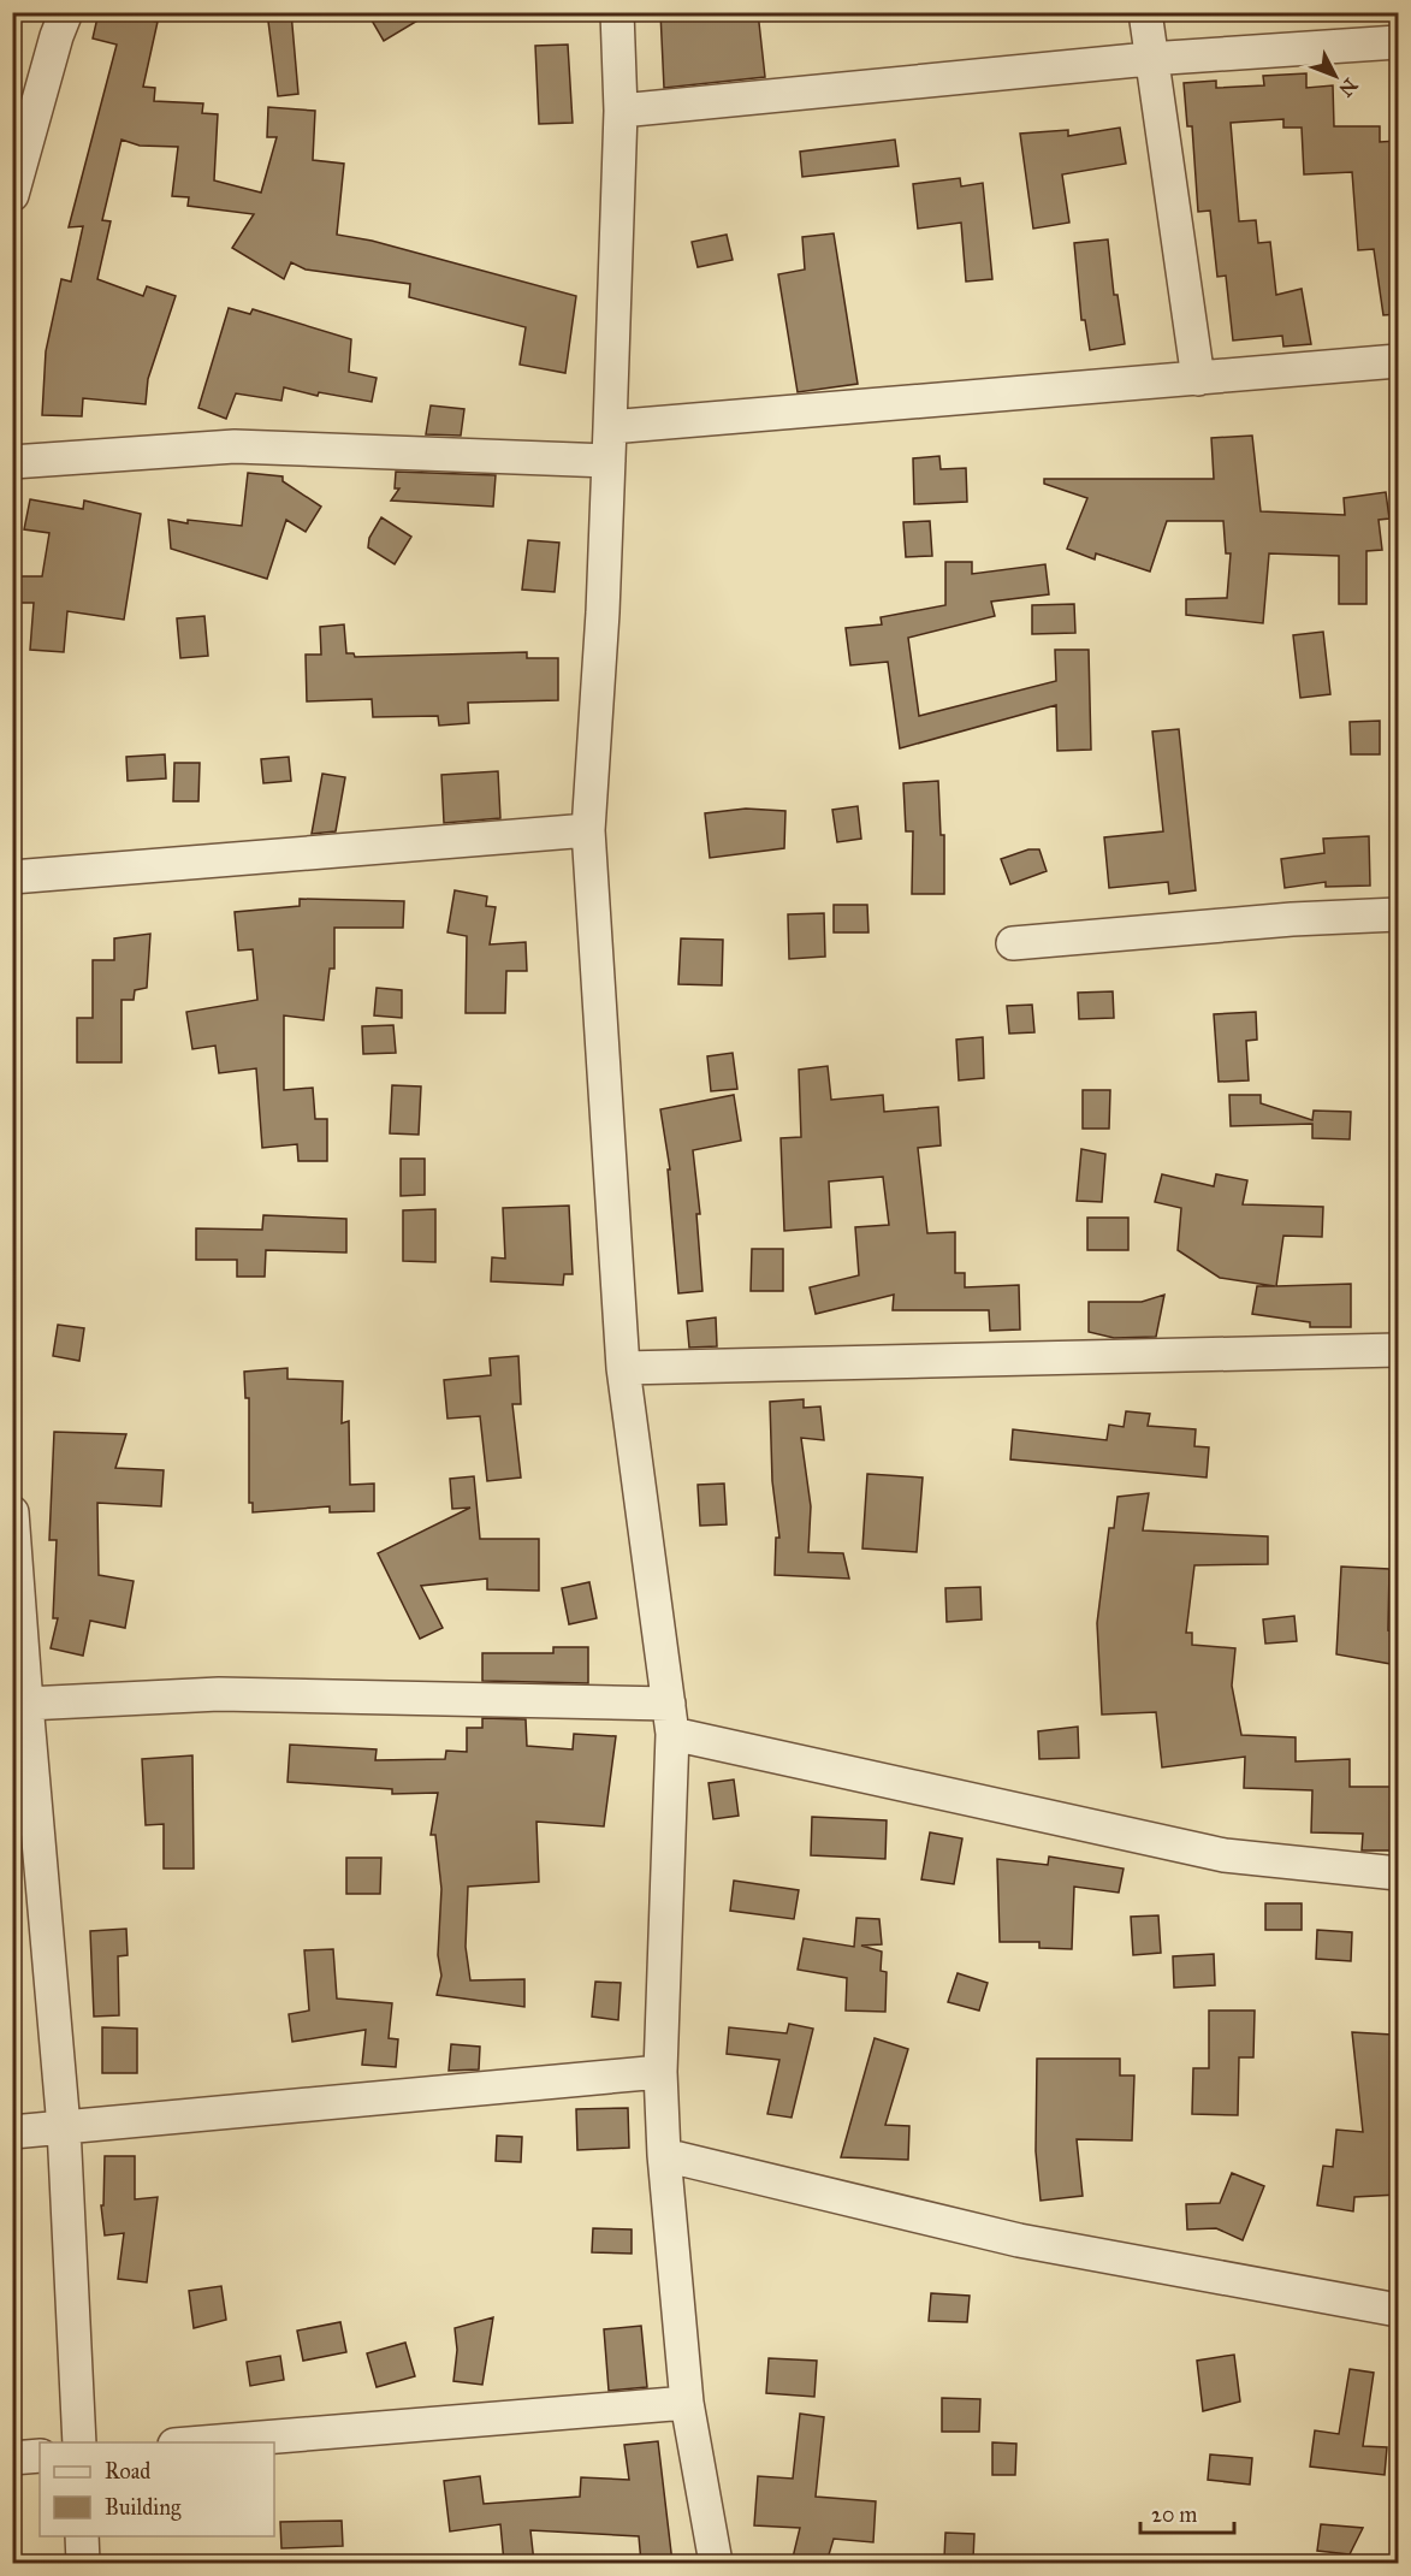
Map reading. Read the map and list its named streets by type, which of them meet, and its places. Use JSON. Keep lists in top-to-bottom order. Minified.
{"legend":["Road","Building"],"scale_bar":"20 m","north":"bottom right"}
